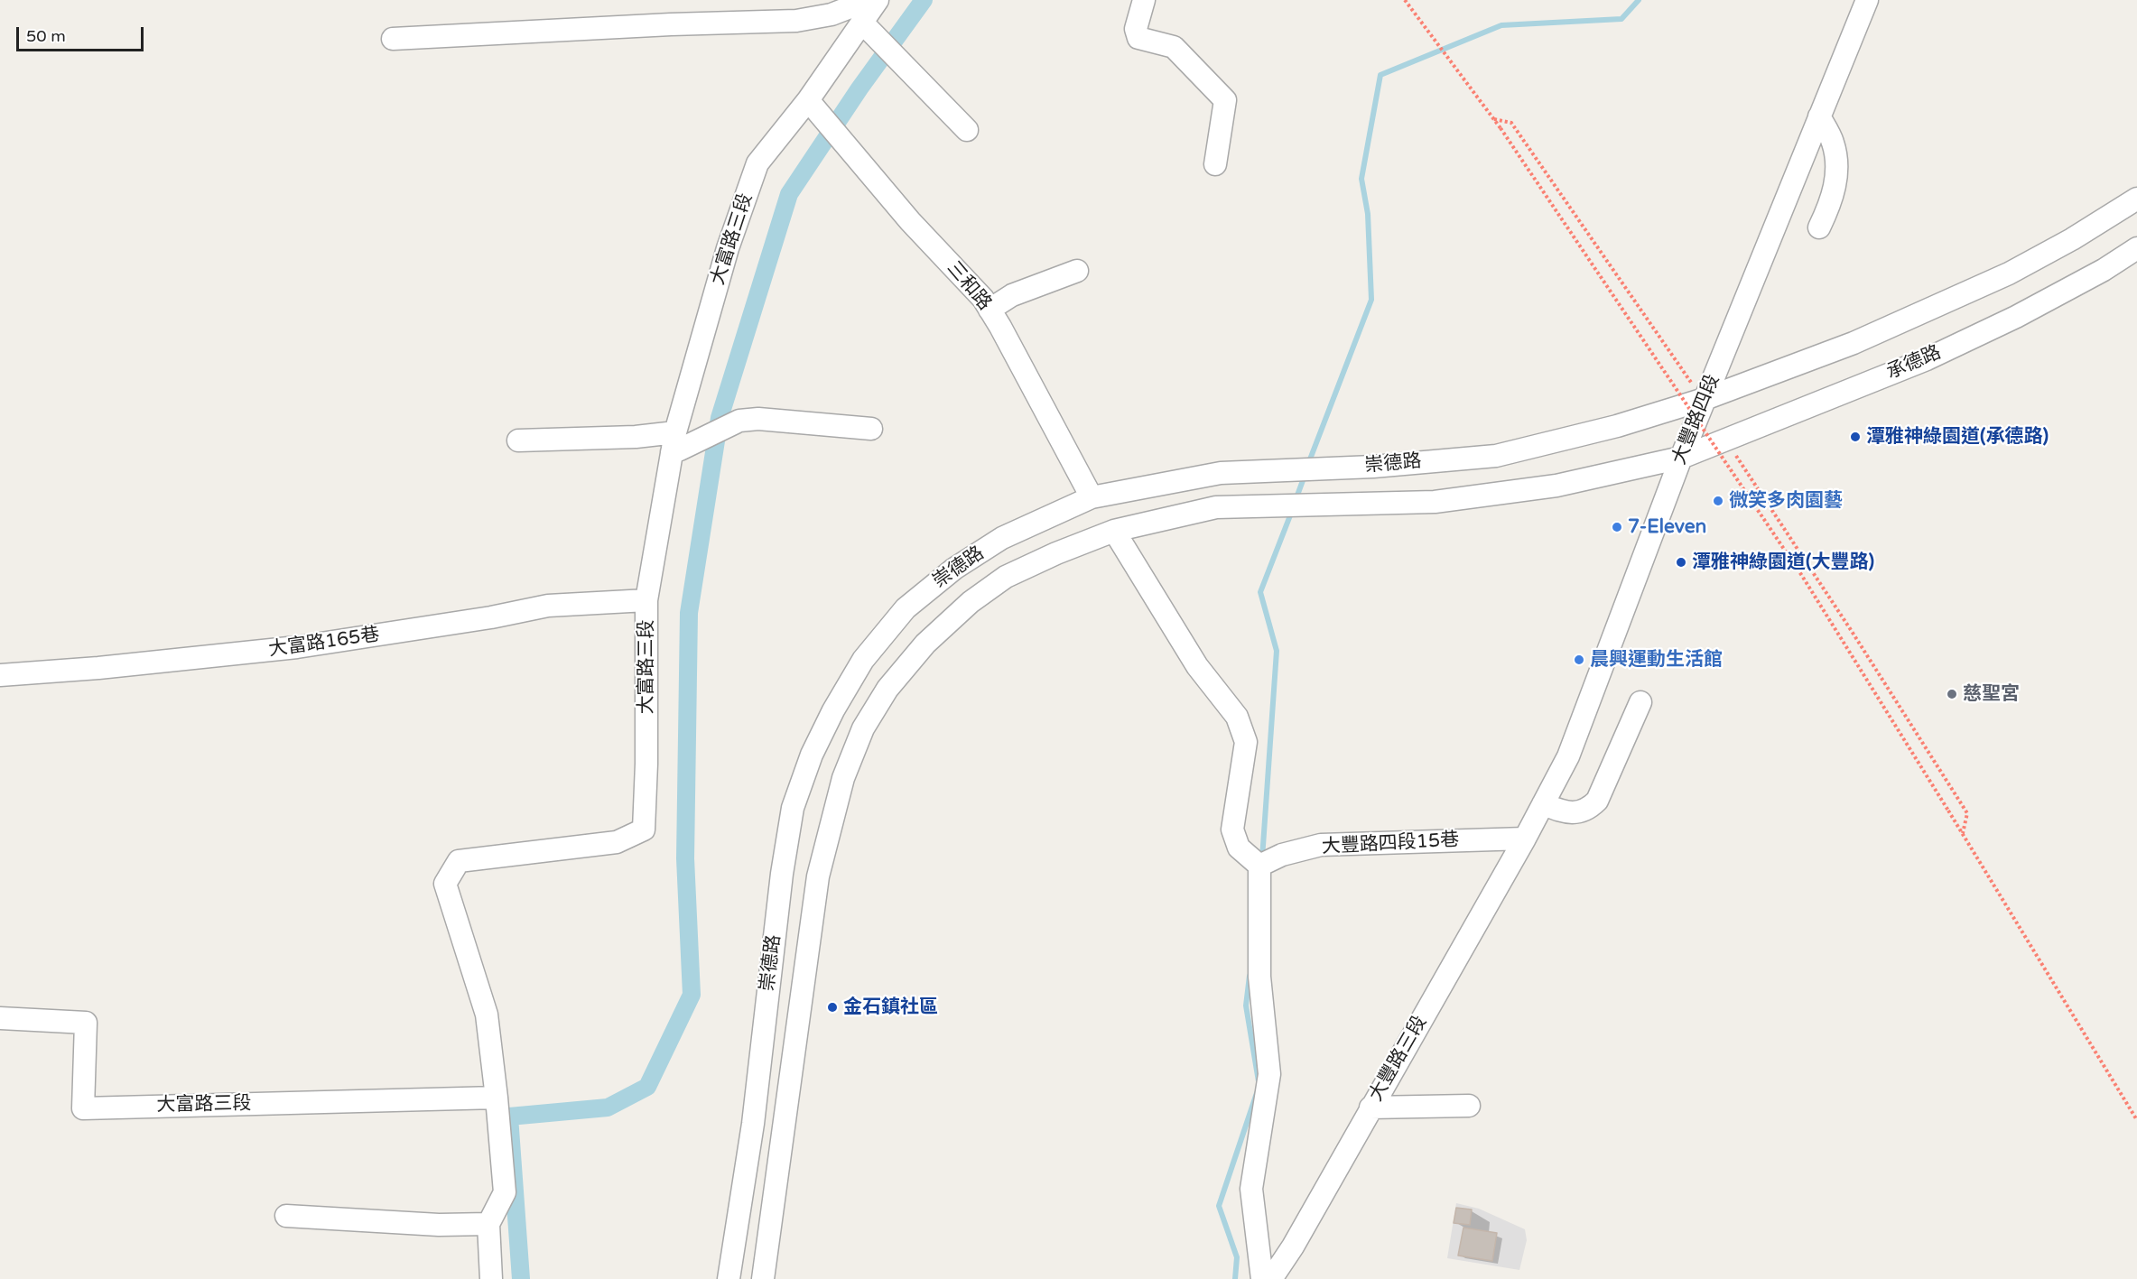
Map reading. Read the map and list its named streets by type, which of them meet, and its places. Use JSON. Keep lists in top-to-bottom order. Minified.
{"streets":{"street":["大富路三段","三和路","承德路","大豐路四段","崇德路","大富路165巷","大豐路四段15巷","大豐路三段"]},"crossings":[["大富路三段","三和路"],["大富路三段","大富路165巷"],["三和路","崇德路"],["承德路","大豐路四段"],["承德路","崇德路"],["大豐路四段","崇德路"],["大豐路四段","大豐路四段15巷"],["大豐路四段","大豐路三段"],["大豐路四段15巷","大豐路三段"]],"places":["潭雅神綠園道(承德路)","微笑多肉園藝","7-Eleven","潭雅神綠園道(大豐路)","晨興運動生活館","慈聖宮","金石鎮社區"],"scale_bar":"50 m"}
